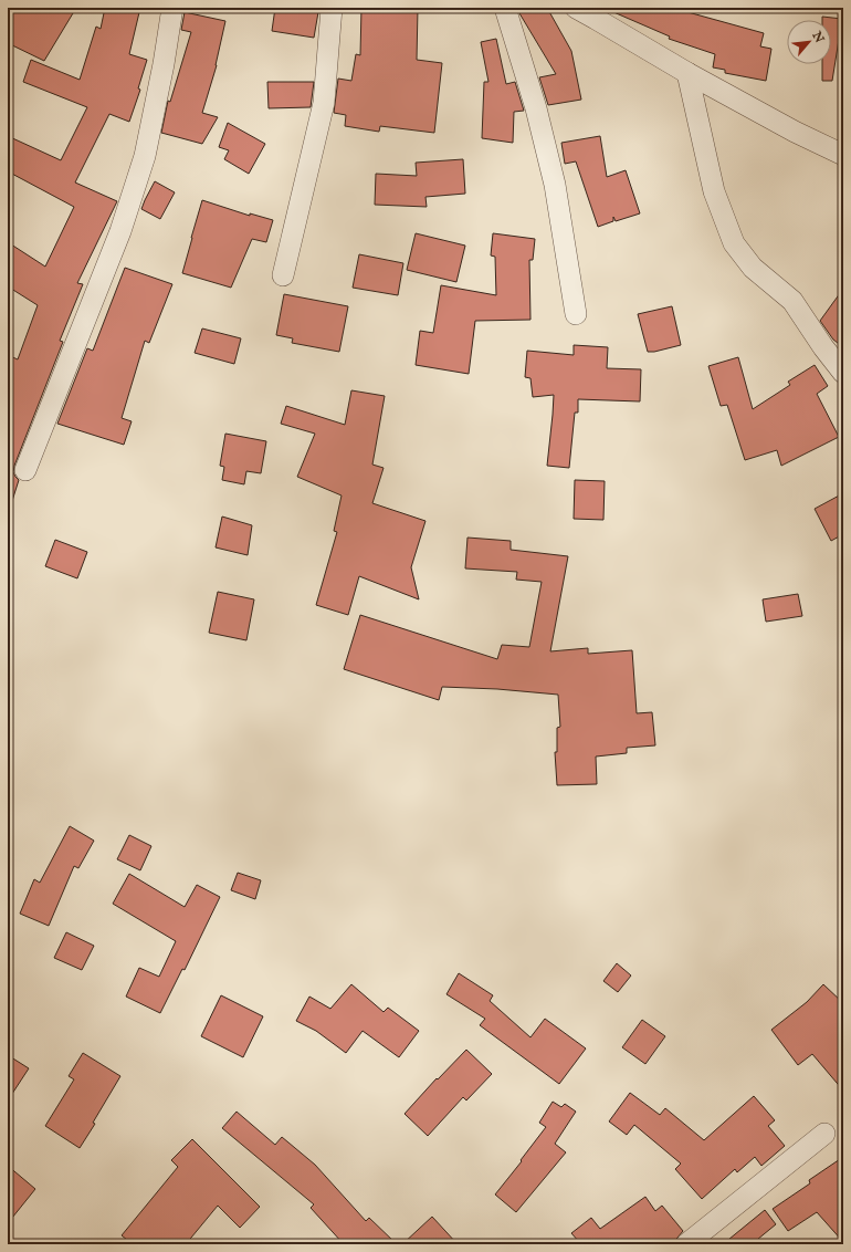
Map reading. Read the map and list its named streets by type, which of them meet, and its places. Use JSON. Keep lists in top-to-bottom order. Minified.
{"north":"top right"}
